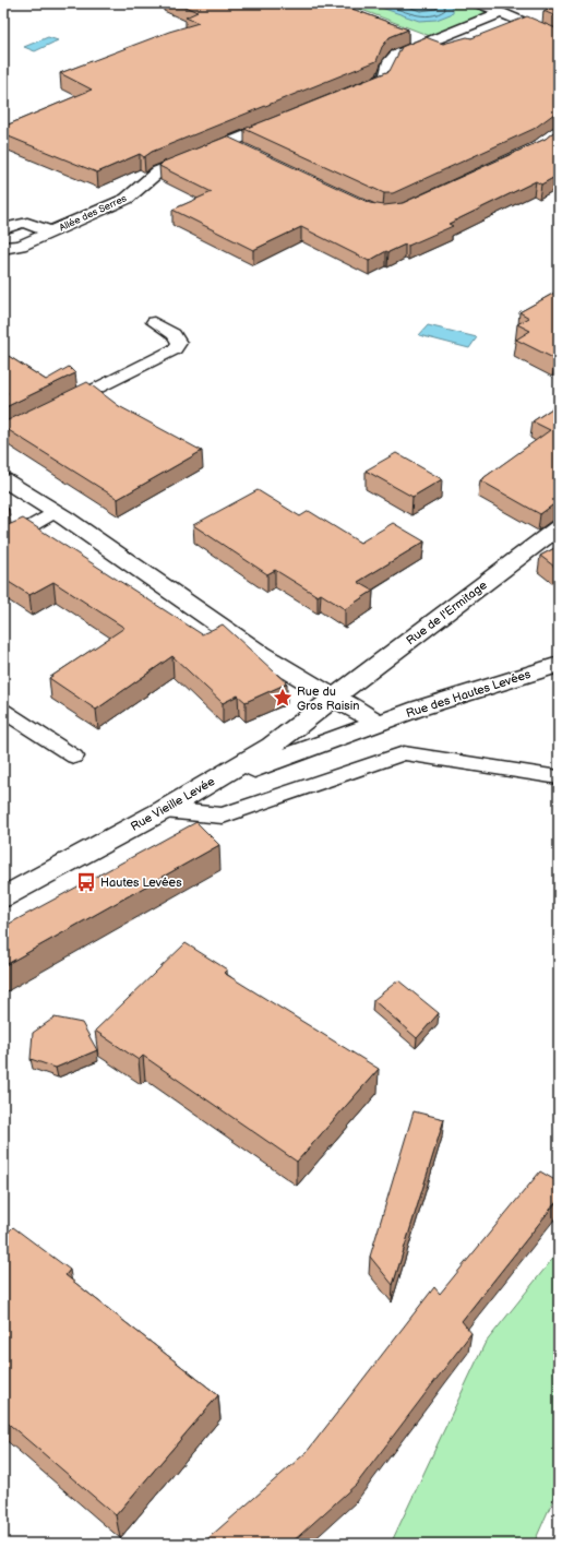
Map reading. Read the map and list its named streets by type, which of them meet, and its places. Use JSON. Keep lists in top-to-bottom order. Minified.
{"streets":{"street":["Allée des Serres","Rue de l'Ermitage","Rue des Hautes Levées","Rue Vieille Levée"]},"crossings":[["Rue de l'Ermitage","Rue Vieille Levée"],["Rue des Hautes Levées","Rue Vieille Levée"]],"places":{"place":["Rue du Gros Raisin"],"bus stop":["Hautes Levées"]}}
